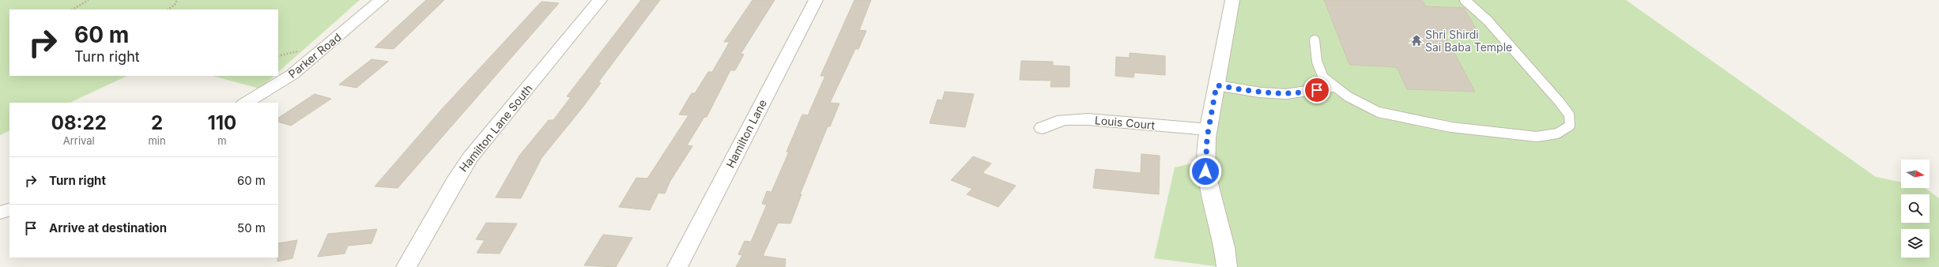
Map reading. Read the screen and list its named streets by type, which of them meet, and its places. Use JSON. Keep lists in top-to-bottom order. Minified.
{"streets":{"street":["Parker Road","Louis Court","Hamilton Lane South","Hamilton Lane"]},"places":{"temple":["Shri Shirdi Sai Baba Temple"]},"north":"right","page":{"turn":["60 m","Turn right"],"eta":["08:22","Arrival","2","min","110","m"],"list":[{"name":"Turn right","value":"60 m"},{"name":"Arrive at destination","value":"50 m"}]}}
